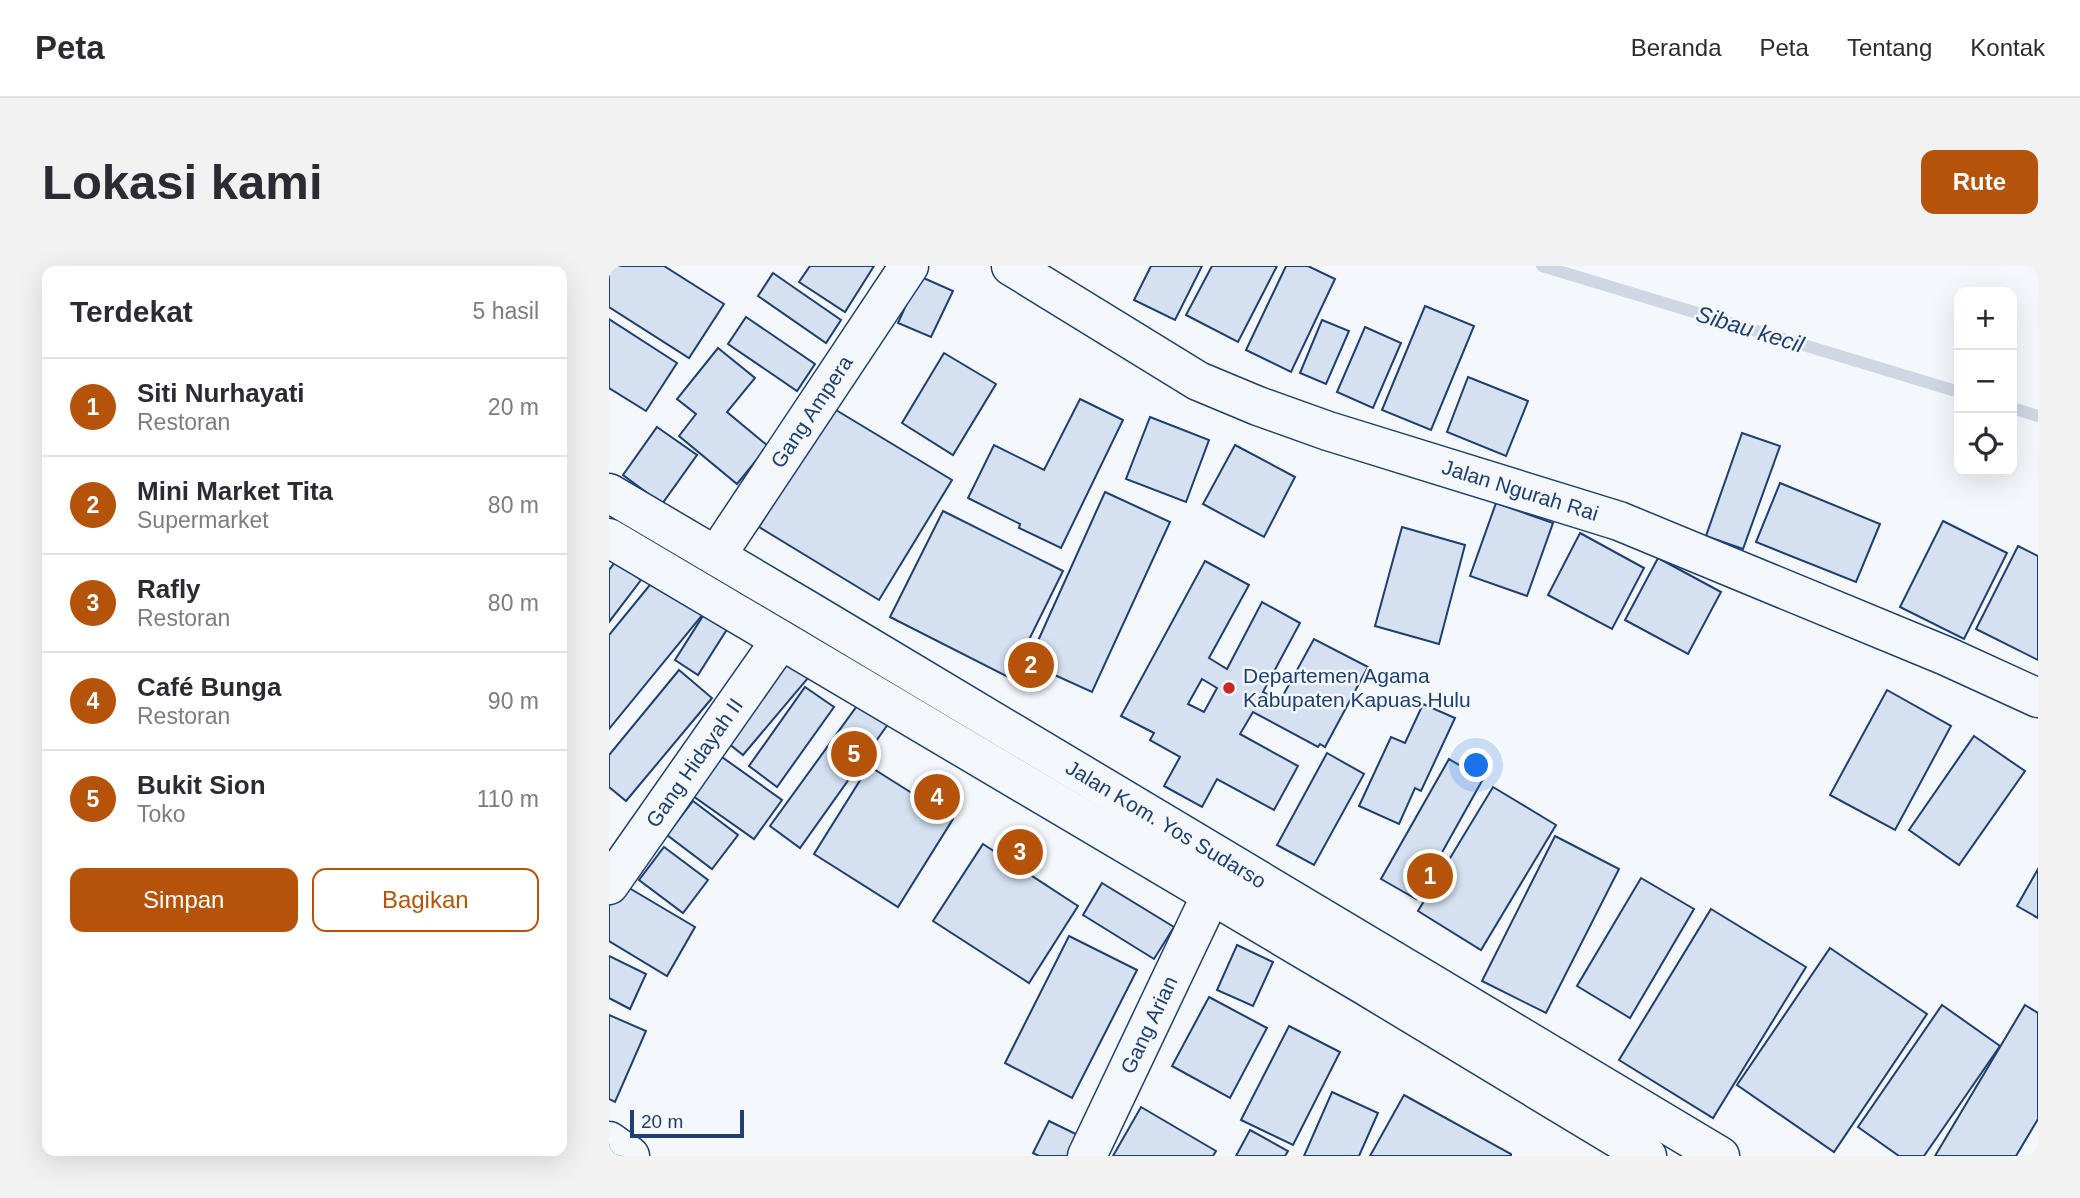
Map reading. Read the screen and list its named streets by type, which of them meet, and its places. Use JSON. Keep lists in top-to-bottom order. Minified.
{"streets":{"main road":["Gang Ampera","Jalan Ngurah Rai","Gang Hidayah II","Jalan Kom. Yos Sudarso","Gang Arian"]},"crossings":[["Gang Ampera","Jalan Kom. Yos Sudarso"],["Gang Hidayah II","Jalan Kom. Yos Sudarso"],["Jalan Kom. Yos Sudarso","Gang Arian"]],"water":["Sibau kecil"],"places":["Departemen Agama Kabupaten Kapuas Hulu"],"scale_bar":"20 m","page":{"header":"Peta","nav":["Beranda","Peta","Tentang","Kontak"],"buttons":["Rute",["Simpan","Bagikan"]],"title":"Lokasi kami","heading":["Terdekat","5 hasil"],"map_buttons":["+","−"],"list":[{"mark":"1","name":"Siti Nurhayati","note":"Restoran","value":"20 m"},{"mark":"2","name":"Mini Market Tita","note":"Supermarket","value":"80 m"},{"mark":"3","name":"Rafly","note":"Restoran","value":"80 m"},{"mark":"4","name":"Café Bunga","note":"Restoran","value":"90 m"},{"mark":"5","name":"Bukit Sion","note":"Toko","value":"110 m"}],"pins":["2","5","4","3","1"],"scale":"20 m"}}
